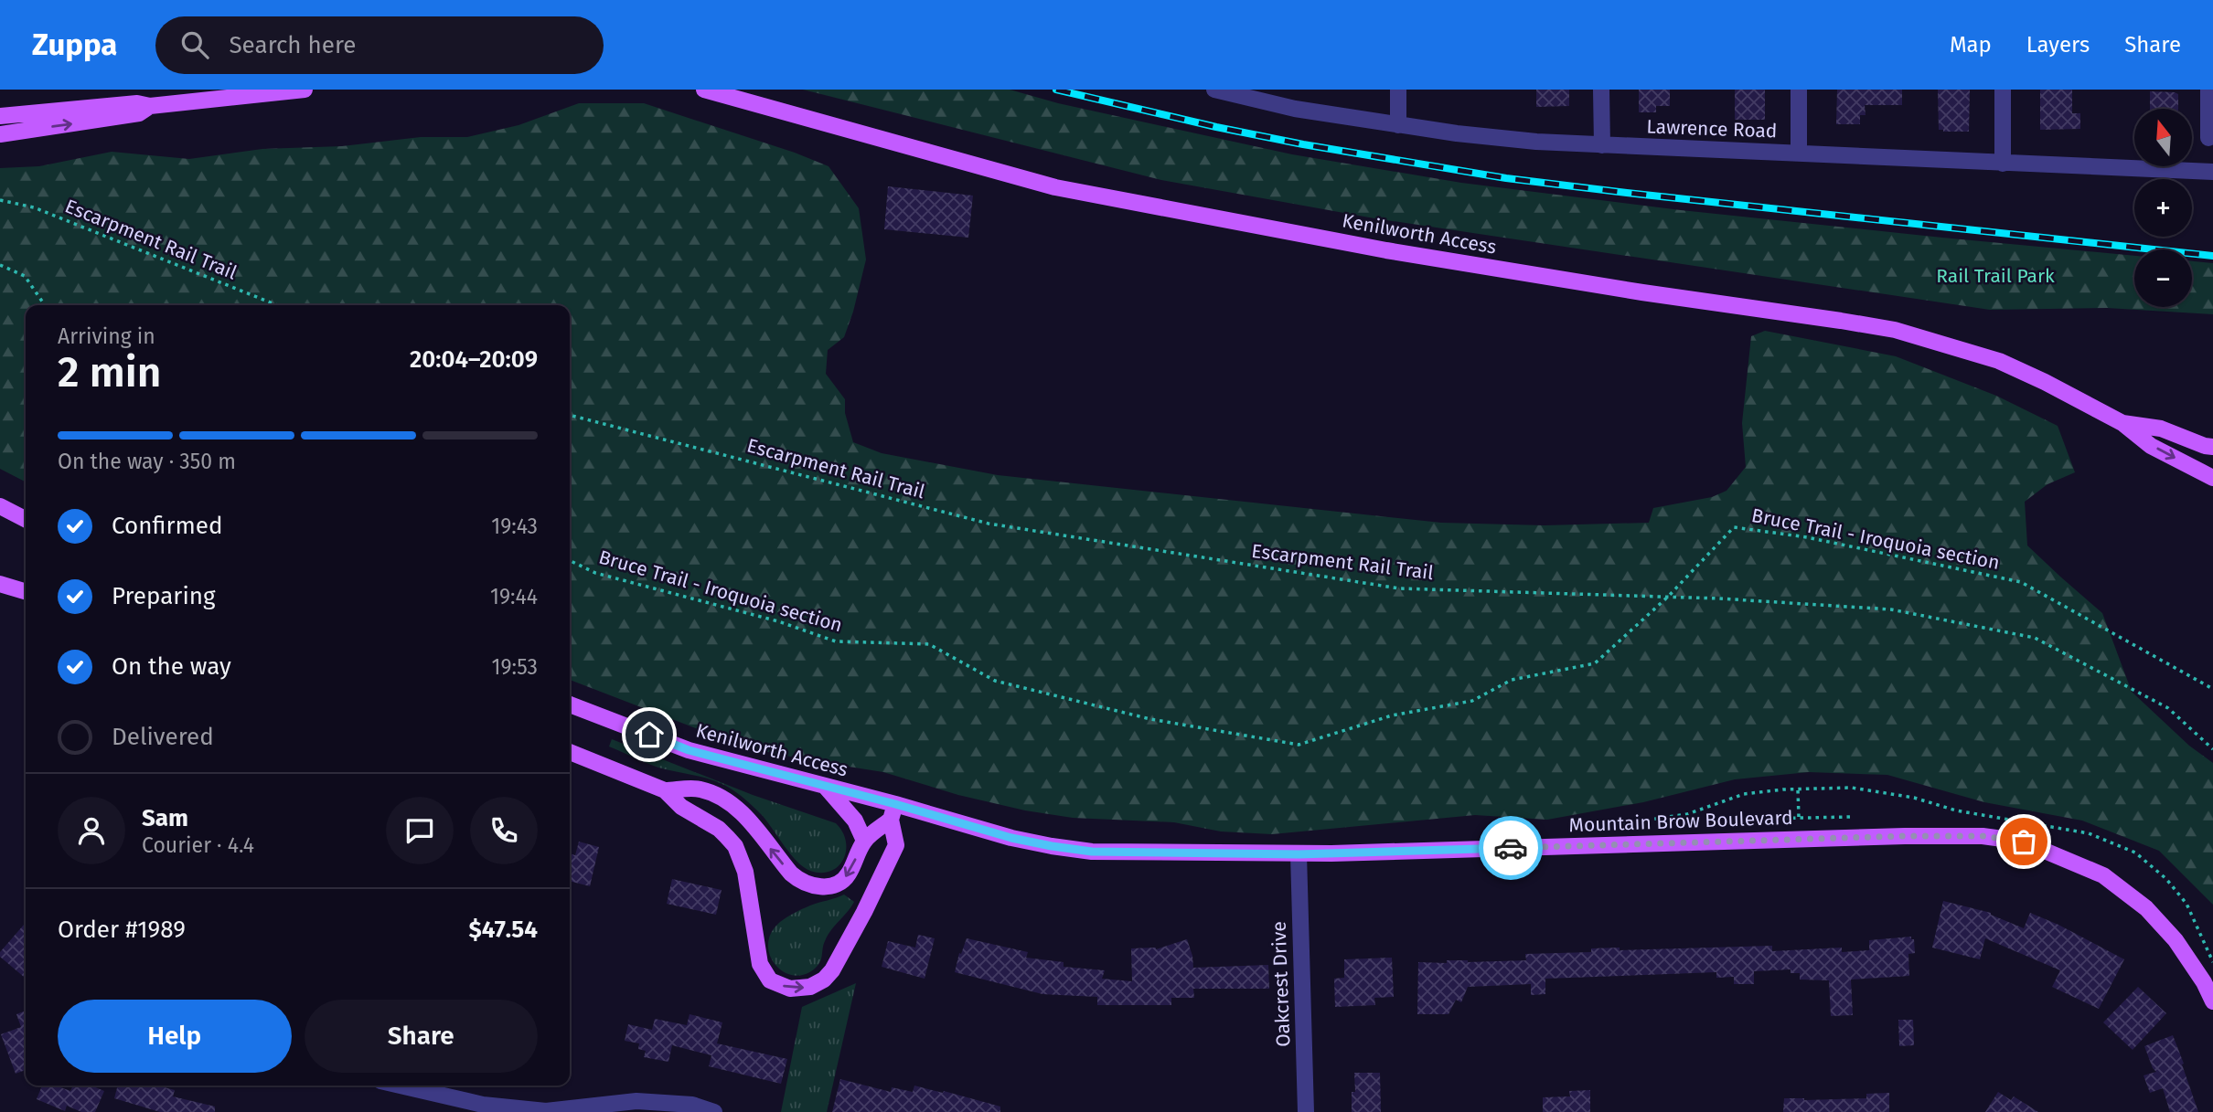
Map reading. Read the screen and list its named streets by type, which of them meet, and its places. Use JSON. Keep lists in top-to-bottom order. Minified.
{"streets":{"main road":["Kenilworth Access","Mountain Brow Boulevard"],"street":["Lawrence Road","Oakcrest Drive"],"path":["Escarpment Rail Trail","Bruce Trail - Iroquoia section"]},"crossings":[["Kenilworth Access","Mountain Brow Boulevard"],["Escarpment Rail Trail","Bruce Trail - Iroquoia section"],["Mountain Brow Boulevard","Oakcrest Drive"]],"parks":["Rail Trail Park"],"north":"top","page":{"header":"Zuppa","search":"Search here","nav":["Map","Layers","Share"],"map_buttons":["+","−"],"heading":["2 min","Arriving in","20:04–20:09"],"panel":["Sam","Courier · 4.4","Order #1989","$47.54"],"bar":"On the way · 350 m","list":[["Confirmed","19:43"],["Preparing","19:44"],["On the way","19:53"],"Delivered"],"buttons":["Help","Share"]}}
